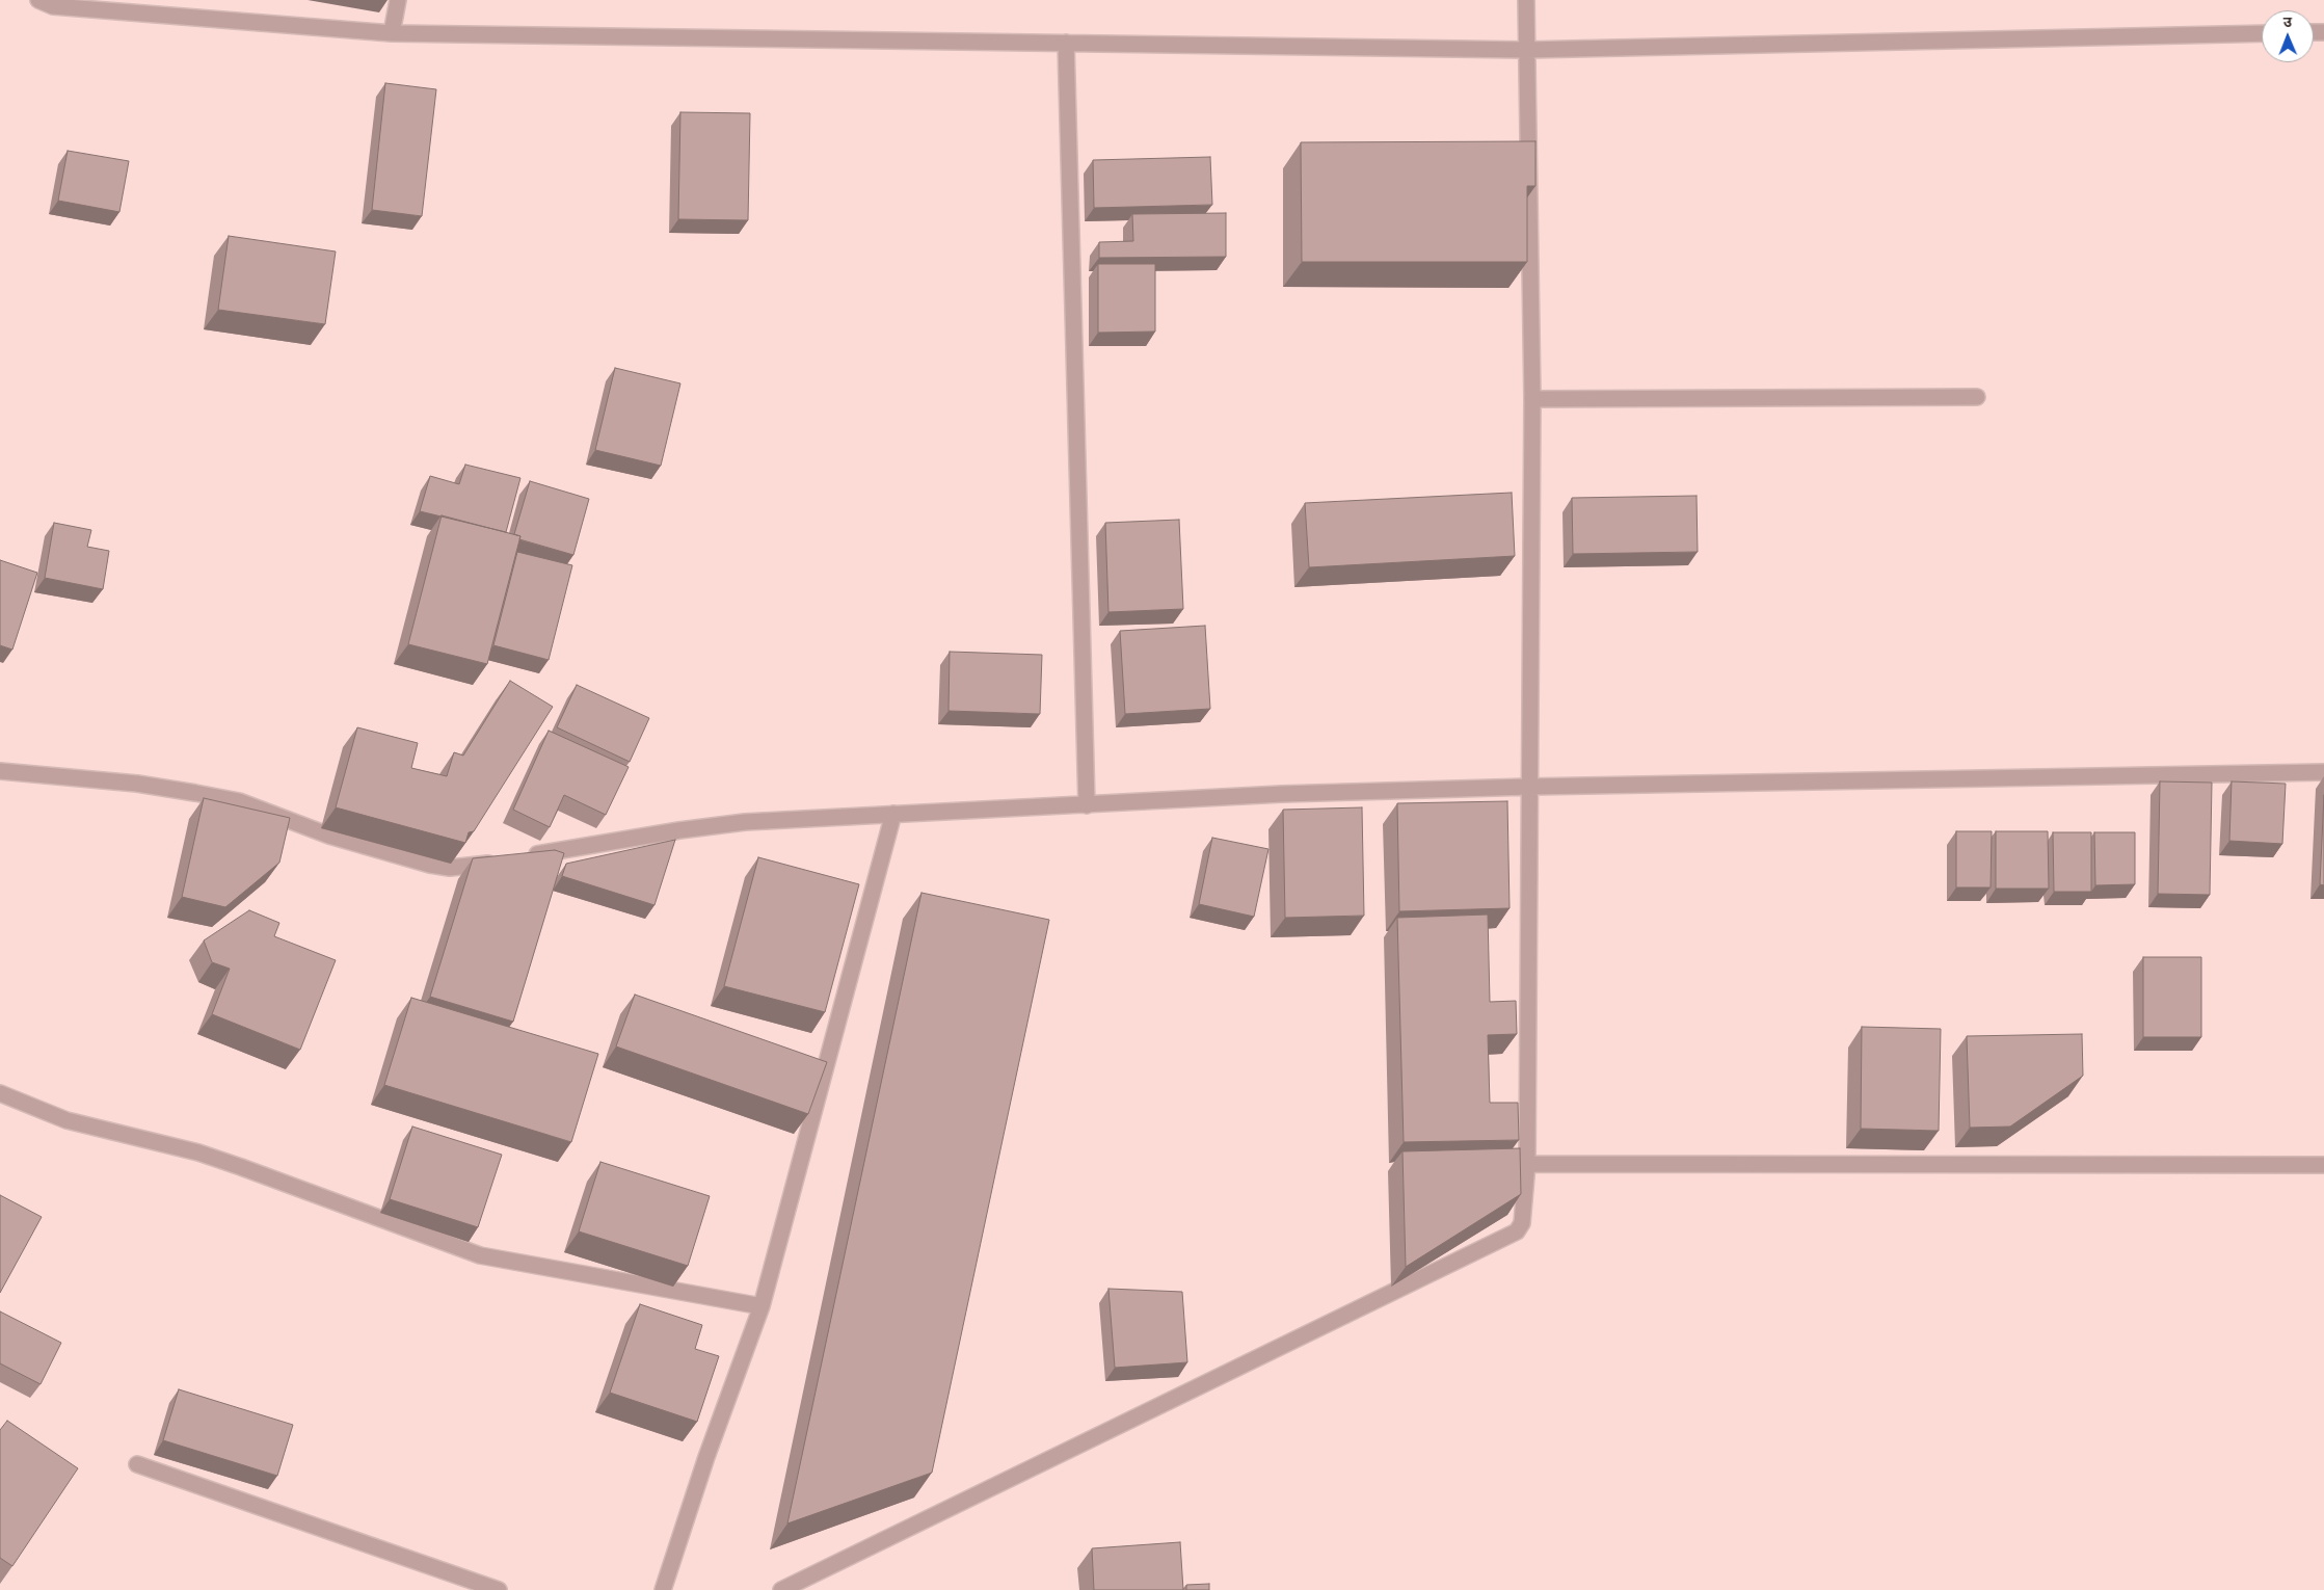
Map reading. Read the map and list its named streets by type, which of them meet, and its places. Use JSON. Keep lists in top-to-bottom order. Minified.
{"north":"top"}
